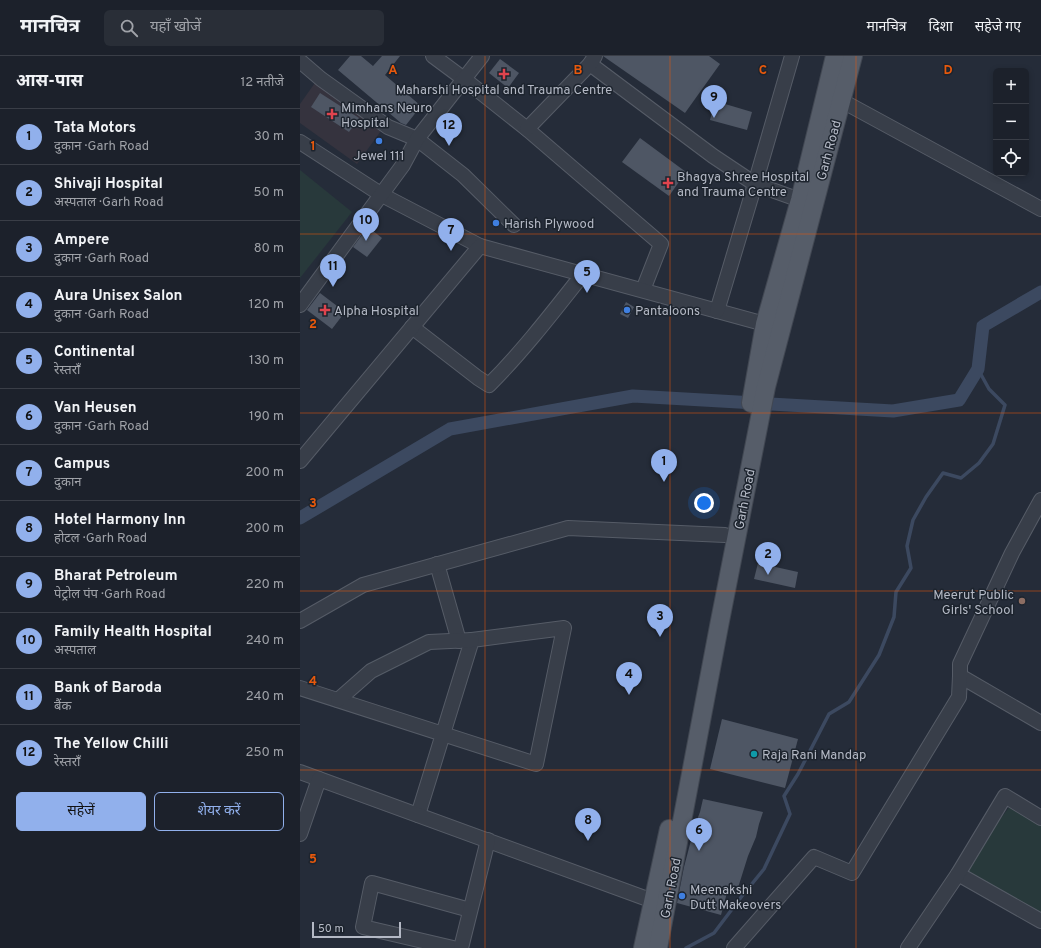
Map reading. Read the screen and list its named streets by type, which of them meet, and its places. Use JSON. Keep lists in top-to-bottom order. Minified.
{"streets":{"main road":["Garh Road"]},"places":{"health":["Maharshi Hospital and Trauma Centre","Mimhans Neuro Hospital","Bhagya Shree Hospital and Trauma Centre","Alpha Hospital"],"other":["Jewel 111","Harish Plywood","Pantaloons","Meerut Public Girls' School","Raja Rani Mandap","Meenakshi Dutt Makeovers"]},"scale_bar":"50 m","page":{"header":"मानचित्र","search":"यहाँ खोजें","nav":["मानचित्र","दिशा","सहेजे गए"],"heading":["आस-पास","12 नतीजे"],"map_buttons":["+","−"],"pins":["9","12","10","7","11","5","1","2","3","4","8","6"],"list":[{"mark":"1","name":"Tata Motors","note":"दुकान · Garh Road","value":"30 m"},{"mark":"2","name":"Shivaji Hospital","note":"अस्पताल · Garh Road","value":"50 m"},{"mark":"3","name":"Ampere","note":"दुकान · Garh Road","value":"80 m"},{"mark":"4","name":"Aura Unisex Salon","note":"दुकान · Garh Road","value":"120 m"},{"mark":"5","name":"Continental","note":"रेस्तराँ","value":"130 m"},{"mark":"6","name":"Van Heusen","note":"दुकान · Garh Road","value":"190 m"},{"mark":"7","name":"Campus","note":"दुकान","value":"200 m"},{"mark":"8","name":"Hotel Harmony Inn","note":"होटल · Garh Road","value":"200 m"},{"mark":"9","name":"Bharat Petroleum","note":"पेट्रोल पंप · Garh Road","value":"220 m"},{"mark":"10","name":"Family Health Hospital","note":"अस्पताल","value":"240 m"},{"mark":"11","name":"Bank of Baroda","note":"बैंक","value":"240 m"},{"mark":"12","name":"The Yellow Chilli","note":"रेस्तराँ","value":"250 m"}],"buttons":["सहेजें","शेयर करें"],"scale":"50 m"},"grid":{"columns":["A","B","C","D"],"rows":["1","2","3","4","5"]}}
